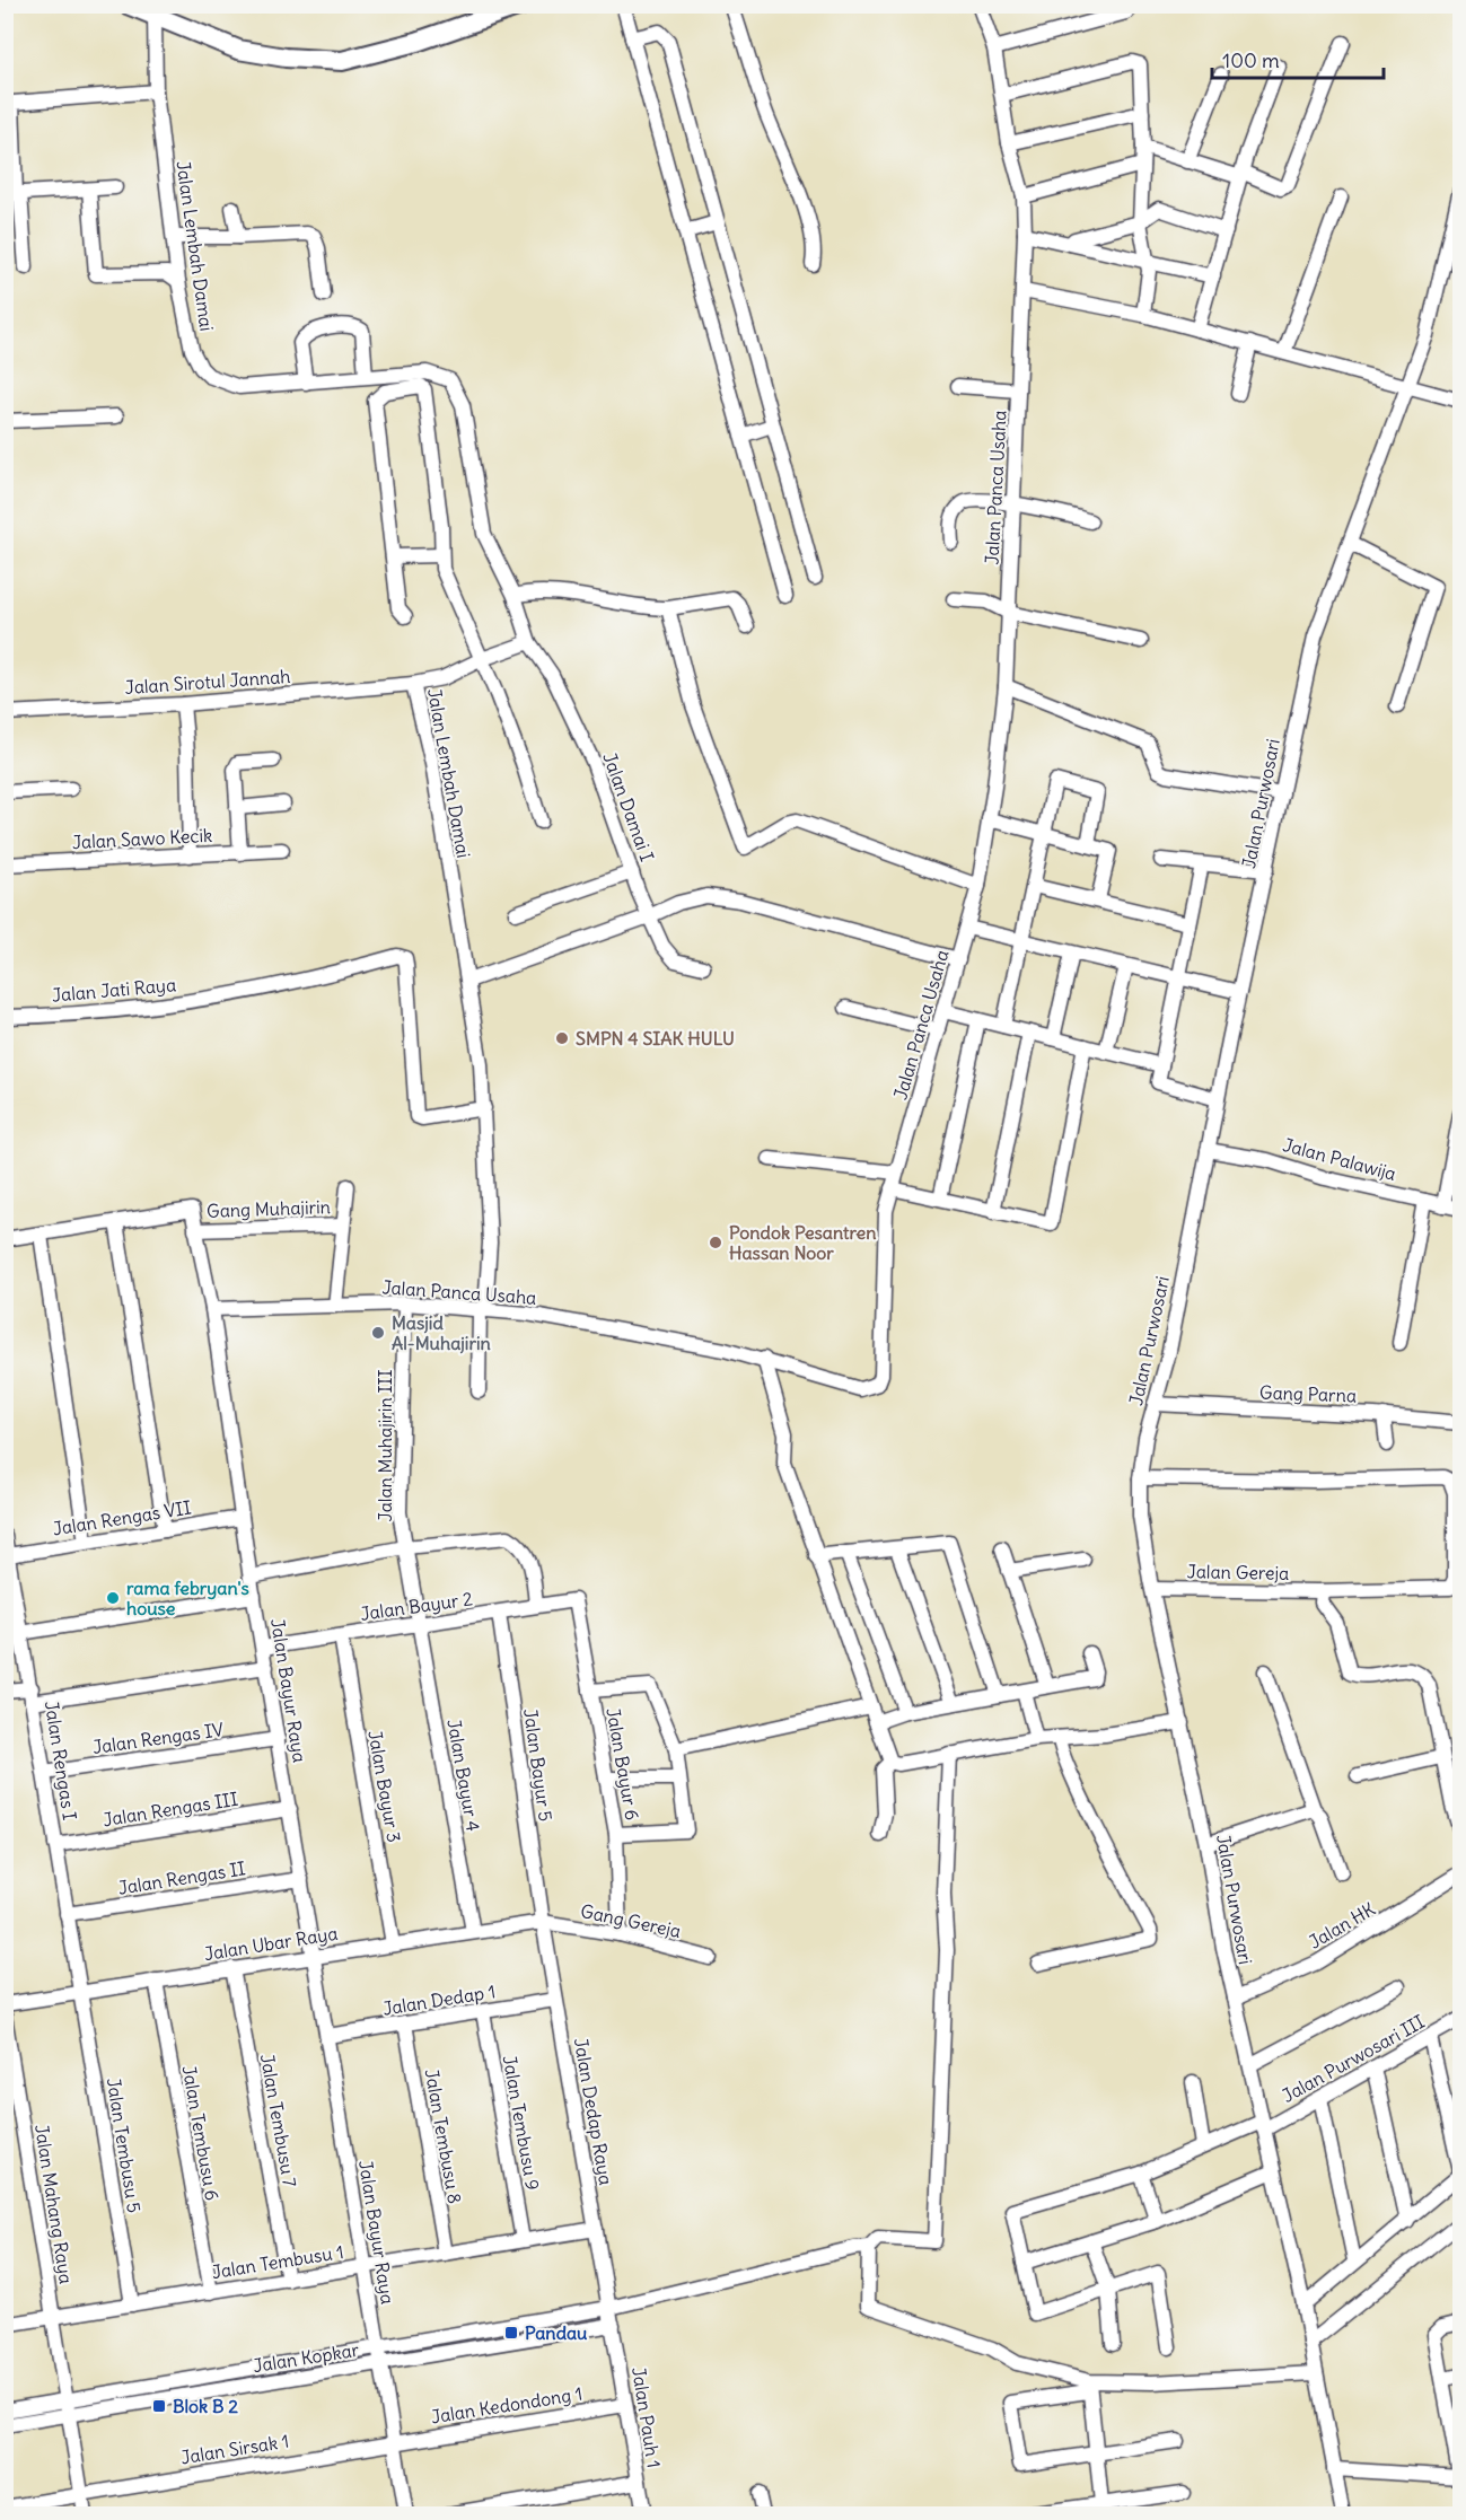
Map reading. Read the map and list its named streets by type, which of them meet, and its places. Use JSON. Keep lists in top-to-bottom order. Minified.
{"streets":{"street":["Jalan Lembah Damai","Jalan Panca Usaha","Jalan Sirotul Jannah","Jalan Purwosari","Jalan Damai I","Jalan Sawo Kecik","Jalan Jati Raya","Jalan Palawija","Gang Muhajirin","Gang Parna","Jalan Muhajirin III","Jalan Rengas VII","Jalan Gereja","Jalan Bayur 2","Jalan Bayur Raya","Jalan Rengas IV","Jalan Rengas I","Jalan Bayur 6","Jalan Bayur 5","Jalan Bayur 4","Jalan Bayur 3","Jalan Rengas III","Jalan Rengas II","Gang Gereja","Jalan HK","Jalan Ubar Raya","Jalan Dedap 1","Jalan Purwosari III","Jalan Dedap Raya","Jalan Tembusu 7","Jalan Tembusu 9","Jalan Tembusu 6","Jalan Tembusu 8","Jalan Tembusu 5","Jalan Mahang Raya","Jalan Tembusu 1","Jalan Kopkar","Jalan Kedondong 1","Jalan Pauh 1","Jalan Sirsak 1"]},"crossings":[["Jalan Lembah Damai","Jalan Panca Usaha"],["Jalan Lembah Damai","Jalan Sirotul Jannah"],["Jalan Lembah Damai","Jalan Damai I"],["Jalan Lembah Damai","Jalan Jati Raya"],["Jalan Panca Usaha","Jalan Muhajirin III"],["Jalan Panca Usaha","Jalan Bayur Raya"],["Jalan Purwosari","Jalan Palawija"],["Jalan Purwosari","Gang Parna"],["Jalan Purwosari","Jalan Gereja"],["Jalan Purwosari","Jalan HK"],["Jalan Purwosari","Jalan Purwosari III"],["Gang Muhajirin","Jalan Bayur Raya"],["Jalan Muhajirin III","Jalan Bayur 2"],["Jalan Muhajirin III","Jalan Bayur 4"],["Jalan Rengas VII","Jalan Bayur Raya"],["Jalan Rengas VII","Jalan Rengas I"],["Jalan Bayur 2","Jalan Bayur Raya"],["Jalan Bayur 2","Jalan Bayur 6"],["Jalan Bayur 2","Jalan Bayur 5"],["Jalan Bayur 2","Jalan Bayur 4"],["Jalan Bayur 2","Jalan Bayur 3"],["Jalan Bayur Raya","Jalan Rengas IV"],["Jalan Bayur Raya","Jalan Rengas III"],["Jalan Bayur Raya","Jalan Rengas II"],["Jalan Bayur Raya","Jalan Ubar Raya"],["Jalan Bayur Raya","Jalan Dedap 1"],["Jalan Bayur Raya","Jalan Tembusu 1"],["Jalan Bayur Raya","Jalan Kopkar"],["Jalan Bayur Raya","Jalan Kedondong 1"],["Jalan Bayur Raya","Jalan Sirsak 1"],["Jalan Rengas IV","Jalan Rengas I"],["Jalan Rengas I","Jalan Rengas III"],["Jalan Rengas I","Jalan Rengas II"],["Jalan Rengas I","Jalan Ubar Raya"],["Jalan Rengas I","Jalan Tembusu 5"],["Jalan Bayur 6","Gang Gereja"],["Jalan Bayur 5","Gang Gereja"],["Jalan Bayur 5","Jalan Ubar Raya"],["Jalan Bayur 5","Jalan Dedap Raya"],["Jalan Bayur 4","Jalan Ubar Raya"],["Jalan Bayur 3","Jalan Ubar Raya"],["Gang Gereja","Jalan Ubar Raya"],["Gang Gereja","Jalan Dedap Raya"],["Jalan Ubar Raya","Jalan Dedap Raya"],["Jalan Ubar Raya","Jalan Tembusu 7"],["Jalan Ubar Raya","Jalan Tembusu 6"],["Jalan Ubar Raya","Jalan Tembusu 5"],["Jalan Dedap 1","Jalan Dedap Raya"],["Jalan Dedap 1","Jalan Tembusu 9"],["Jalan Dedap 1","Jalan Tembusu 8"],["Jalan Dedap Raya","Jalan Tembusu 1"],["Jalan Dedap Raya","Jalan Kopkar"],["Jalan Dedap Raya","Jalan Pauh 1"],["Jalan Tembusu 7","Jalan Tembusu 1"],["Jalan Tembusu 9","Jalan Tembusu 1"],["Jalan Tembusu 6","Jalan Tembusu 1"],["Jalan Tembusu 8","Jalan Tembusu 1"],["Jalan Tembusu 5","Jalan Tembusu 1"],["Jalan Mahang Raya","Jalan Tembusu 1"],["Jalan Mahang Raya","Jalan Kopkar"],["Jalan Mahang Raya","Jalan Sirsak 1"],["Jalan Kopkar","Jalan Pauh 1"],["Jalan Kedondong 1","Jalan Pauh 1"],["Jalan Kedondong 1","Jalan Sirsak 1"]],"places":{"other":["SMPN 4 SIAK HULU","Pondok Pesantren Hassan Noor","Masjid Al-Muhajirin","rama febryan's house"],"transit":["Pandau","Blok B 2"]},"scale_bar":"100 m"}
